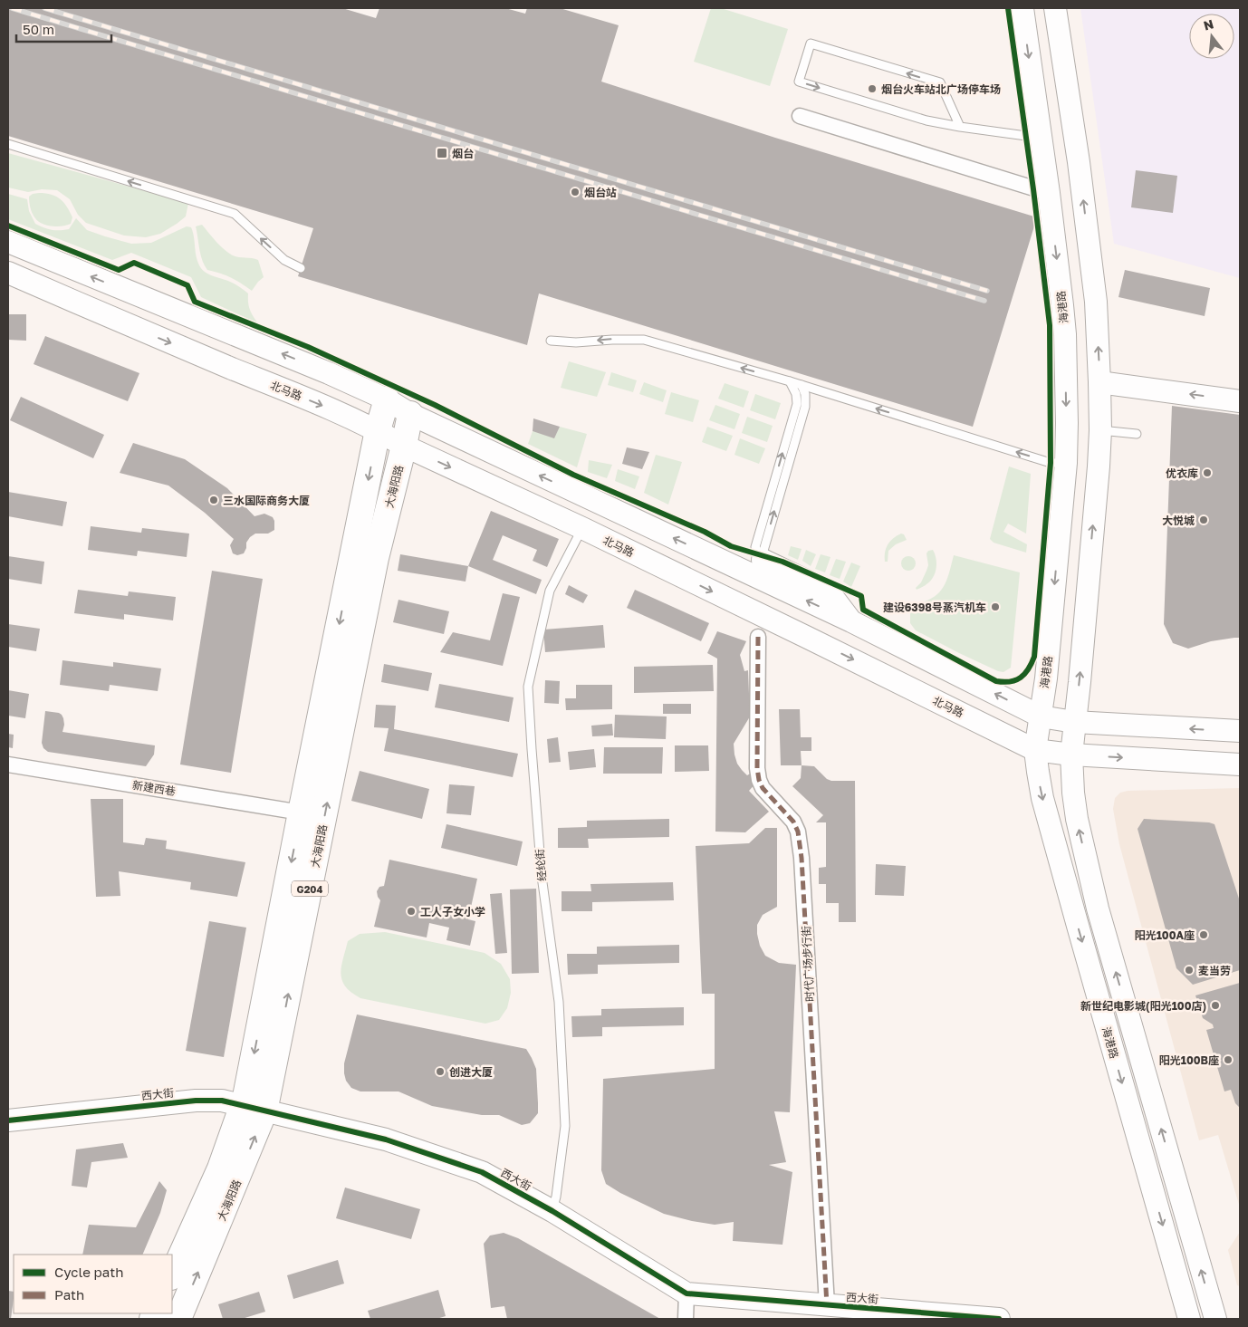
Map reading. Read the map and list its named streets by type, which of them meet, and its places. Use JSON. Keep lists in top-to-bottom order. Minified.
{"streets":{"highway":["大海阳路","G204"],"main road":["海港路","北马路","西大街"],"street":["新建西巷","时代广场步行街"],"lane":["经纶街"]},"crossings":[["海港路","北马路"],["北马路","大海阳路"],["北马路","经纶街"],["大海阳路","新建西巷"],["大海阳路","西大街"],["经纶街","西大街"],["时代广场步行街","西大街"]],"places":{"other":["烟台火车站北广场停车场","烟台站","优衣库","三水国际商务大厦","大悦城","建设6398号蒸汽机车","工人子女小学","阳光100A座","麦当劳","新世纪电影城(阳光100店)","阳光100B座","创进大厦"],"transit":["烟台"]},"legend":["Cycle path","Path"],"scale_bar":"50 m","north":"top"}
